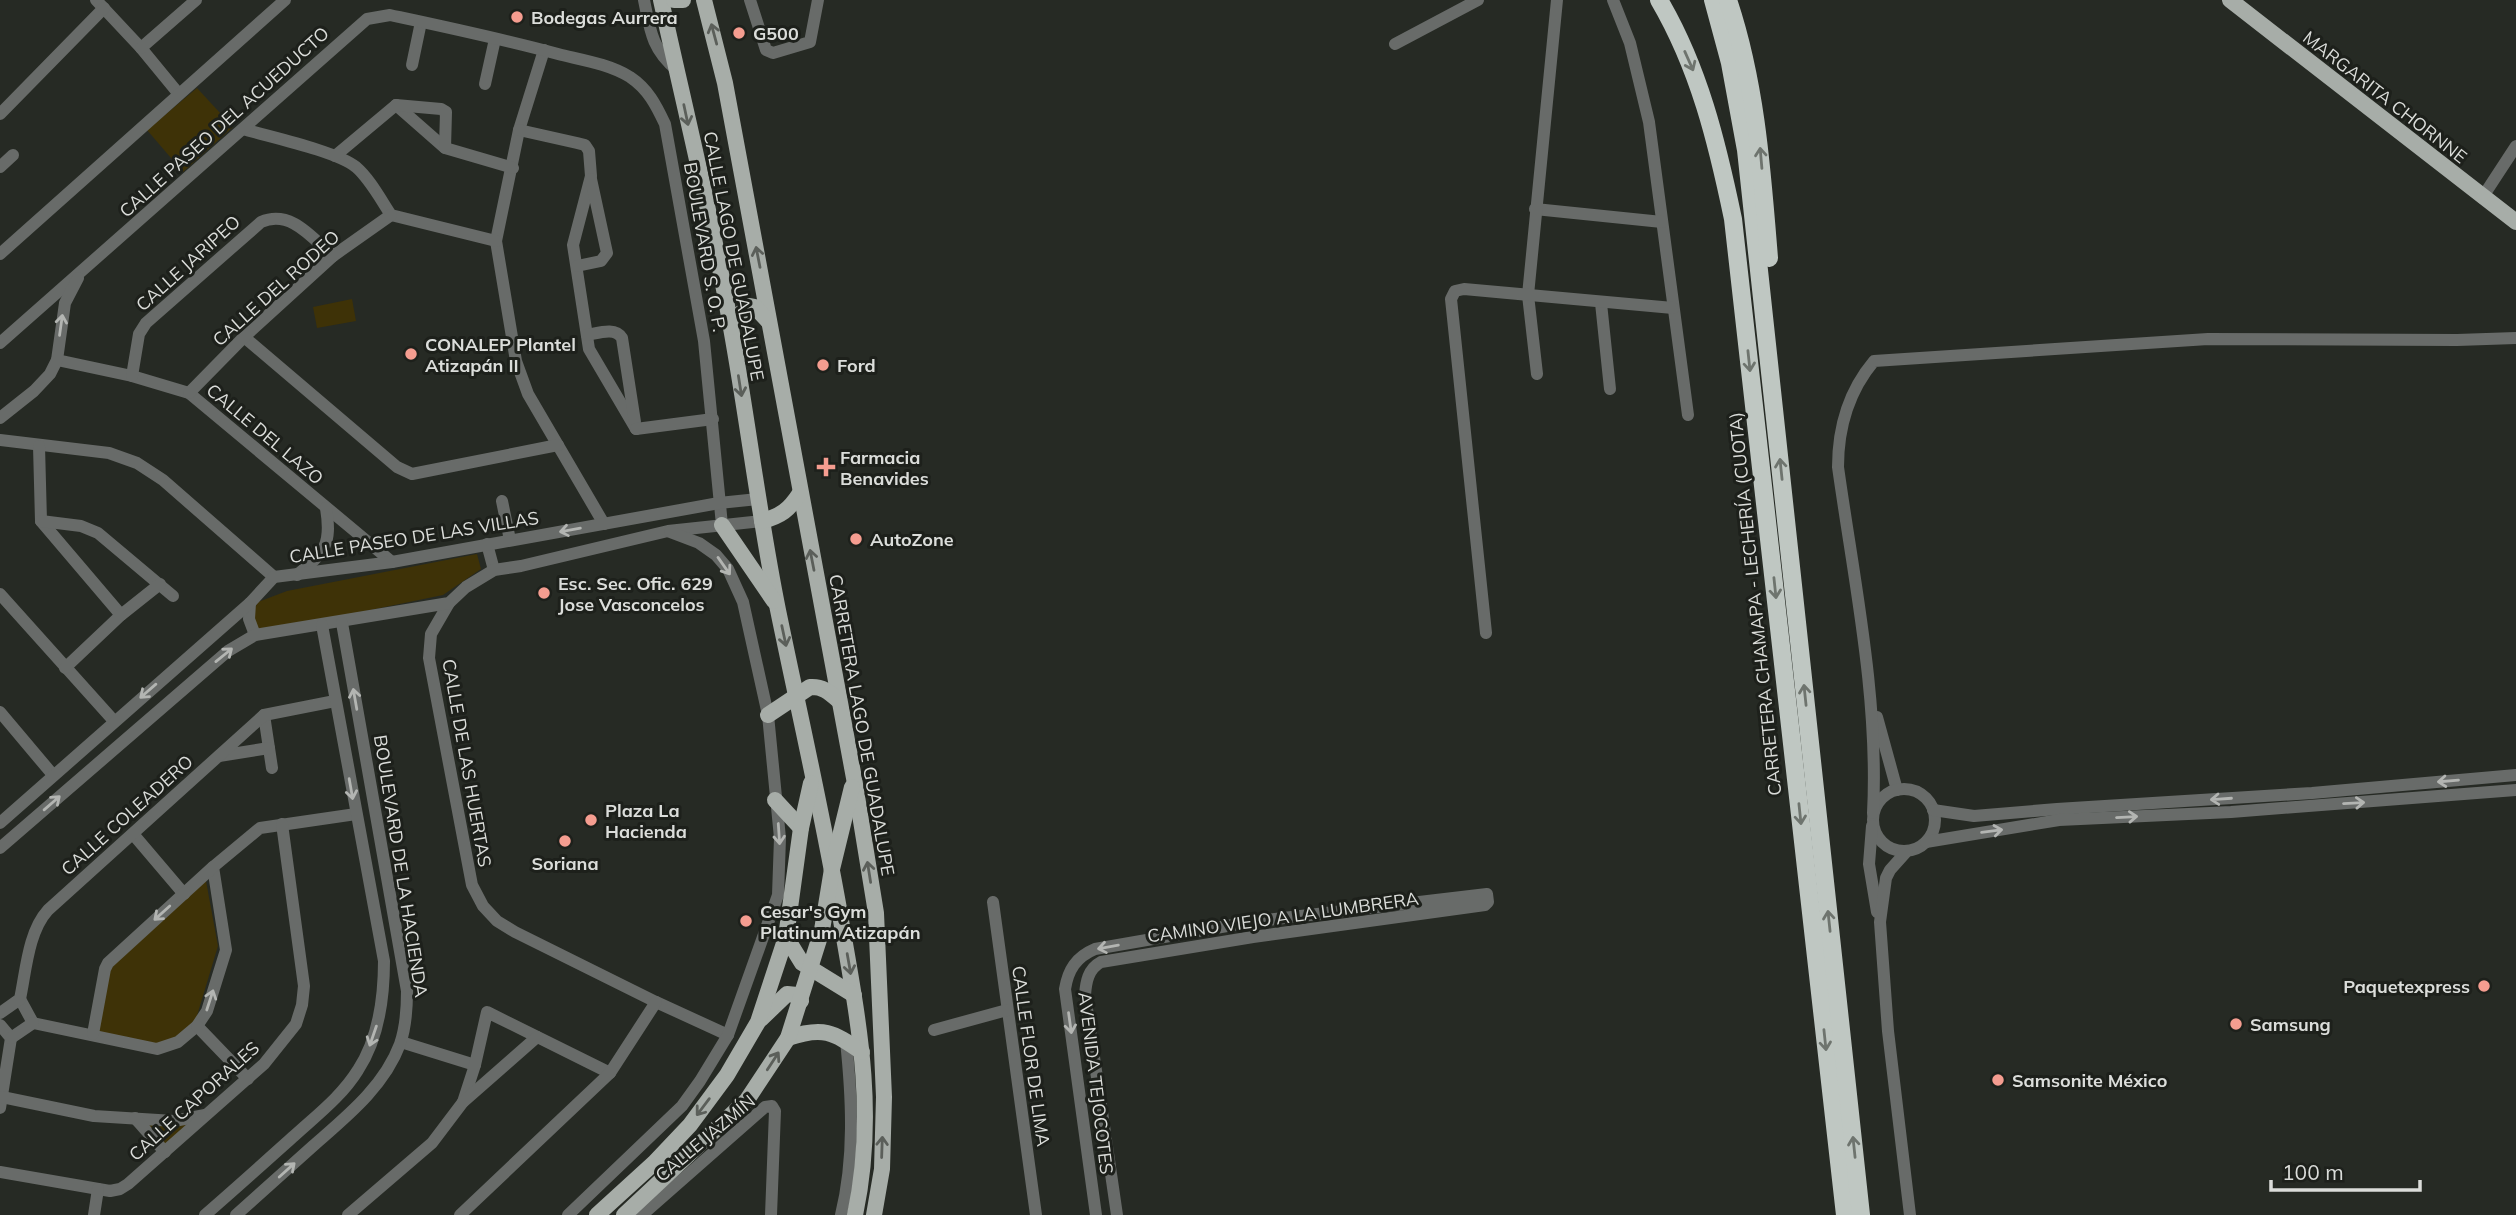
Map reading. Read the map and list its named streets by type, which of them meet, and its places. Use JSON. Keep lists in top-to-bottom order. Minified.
{"streets":{"highway":["CARRETERA CHAMAPA - LECHERÍA (CUOTA)"],"main road":["MARGARITA CHORNNE","CALLE LAGO DE GUADALUPE","CARRETERA LAGO DE GUADALUPE"],"street":["CALLE PASEO DEL ACUEDUCTO","BOULEVARD S. O. P.","CALLE JARIPEO","CALLE DEL RODEO","CALLE DEL LAZO","CALLE PASEO DE LAS VILLAS","CALLE DE LAS HUERTAS","CALLE COLEADERO","BOULEVARD DE LA HACIENDA","CAMINO VIEJO A LA LUMBRERA","CALLE FLOR DE LIMA","AVENIDA TEJOCOTES","CALLE CAPORALES","CALLE JAZMÍN"]},"crossings":[["CALLE PASEO DEL ACUEDUCTO","BOULEVARD S. O. P."],["BOULEVARD S. O. P.","CALLE PASEO DE LAS VILLAS"],["CALLE LAGO DE GUADALUPE","CALLE PASEO DE LAS VILLAS"],["CALLE LAGO DE GUADALUPE","CARRETERA LAGO DE GUADALUPE"],["CALLE JARIPEO","CALLE DEL RODEO"],["CALLE JARIPEO","CALLE DEL LAZO"],["CALLE DEL RODEO","CALLE DEL LAZO"],["CALLE DEL LAZO","CALLE PASEO DE LAS VILLAS"],["CAMINO VIEJO A LA LUMBRERA","AVENIDA TEJOCOTES"]],"places":{"other":["Bodegas Aurrera","G500","CONALEP Plantel Atizapán II","Ford","AutoZone","Esc. Sec. Ofic. 629 Jose Vasconcelos","Plaza La Hacienda","Soriana","Cesar's Gym Platinum Atizapán","Paquetexpress","Samsung","Samsonite México"],"health":["Farmacia Benavides"]},"scale_bar":"100 m"}
